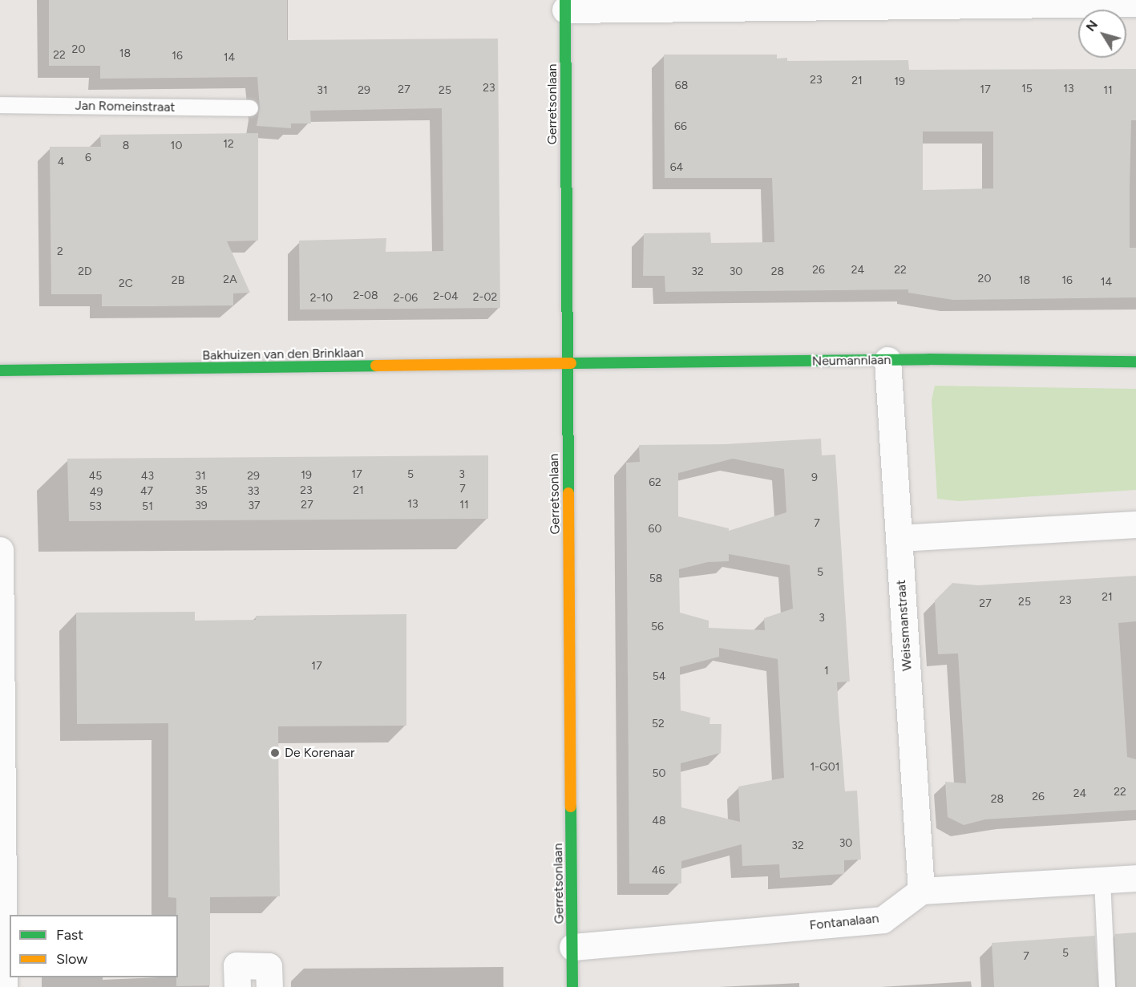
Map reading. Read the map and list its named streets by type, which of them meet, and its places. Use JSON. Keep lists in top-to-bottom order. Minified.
{"streets":{"street":["Gerretsonlaan","Bakhuizen van den Brinklaan","Neumannlaan","Weissmanstraat","Fontanalaan"],"lane":["Jan Romeinstraat"]},"crossings":[["Gerretsonlaan","Bakhuizen van den Brinklaan"],["Gerretsonlaan","Neumannlaan"],["Gerretsonlaan","Fontanalaan"],["Bakhuizen van den Brinklaan","Neumannlaan"],["Neumannlaan","Weissmanstraat"],["Weissmanstraat","Fontanalaan"]],"places":["De Korenaar"],"house_numbers":["20","18","22","16","14","23","21","19","68","23","15","13","27","17","31","29","25","11","66","12","8","10","6","4","64","2","26","24","22","2D","32","30","28","20","2A","2B","18","16","14","2C","2-08","2-04","2-02","2-10","2-06","17","5","3","19","45","43","31","29","9","62","7","35","23","21","47","33","49","13","27","11","39","37","53","51","7","60","5","58","21","23","25","27","3","56","17","1","54","52","1-G01","50","22","24","26","28","48","30","32","46","5","7"],"legend":["Fast","Slow"],"north":"top left"}
